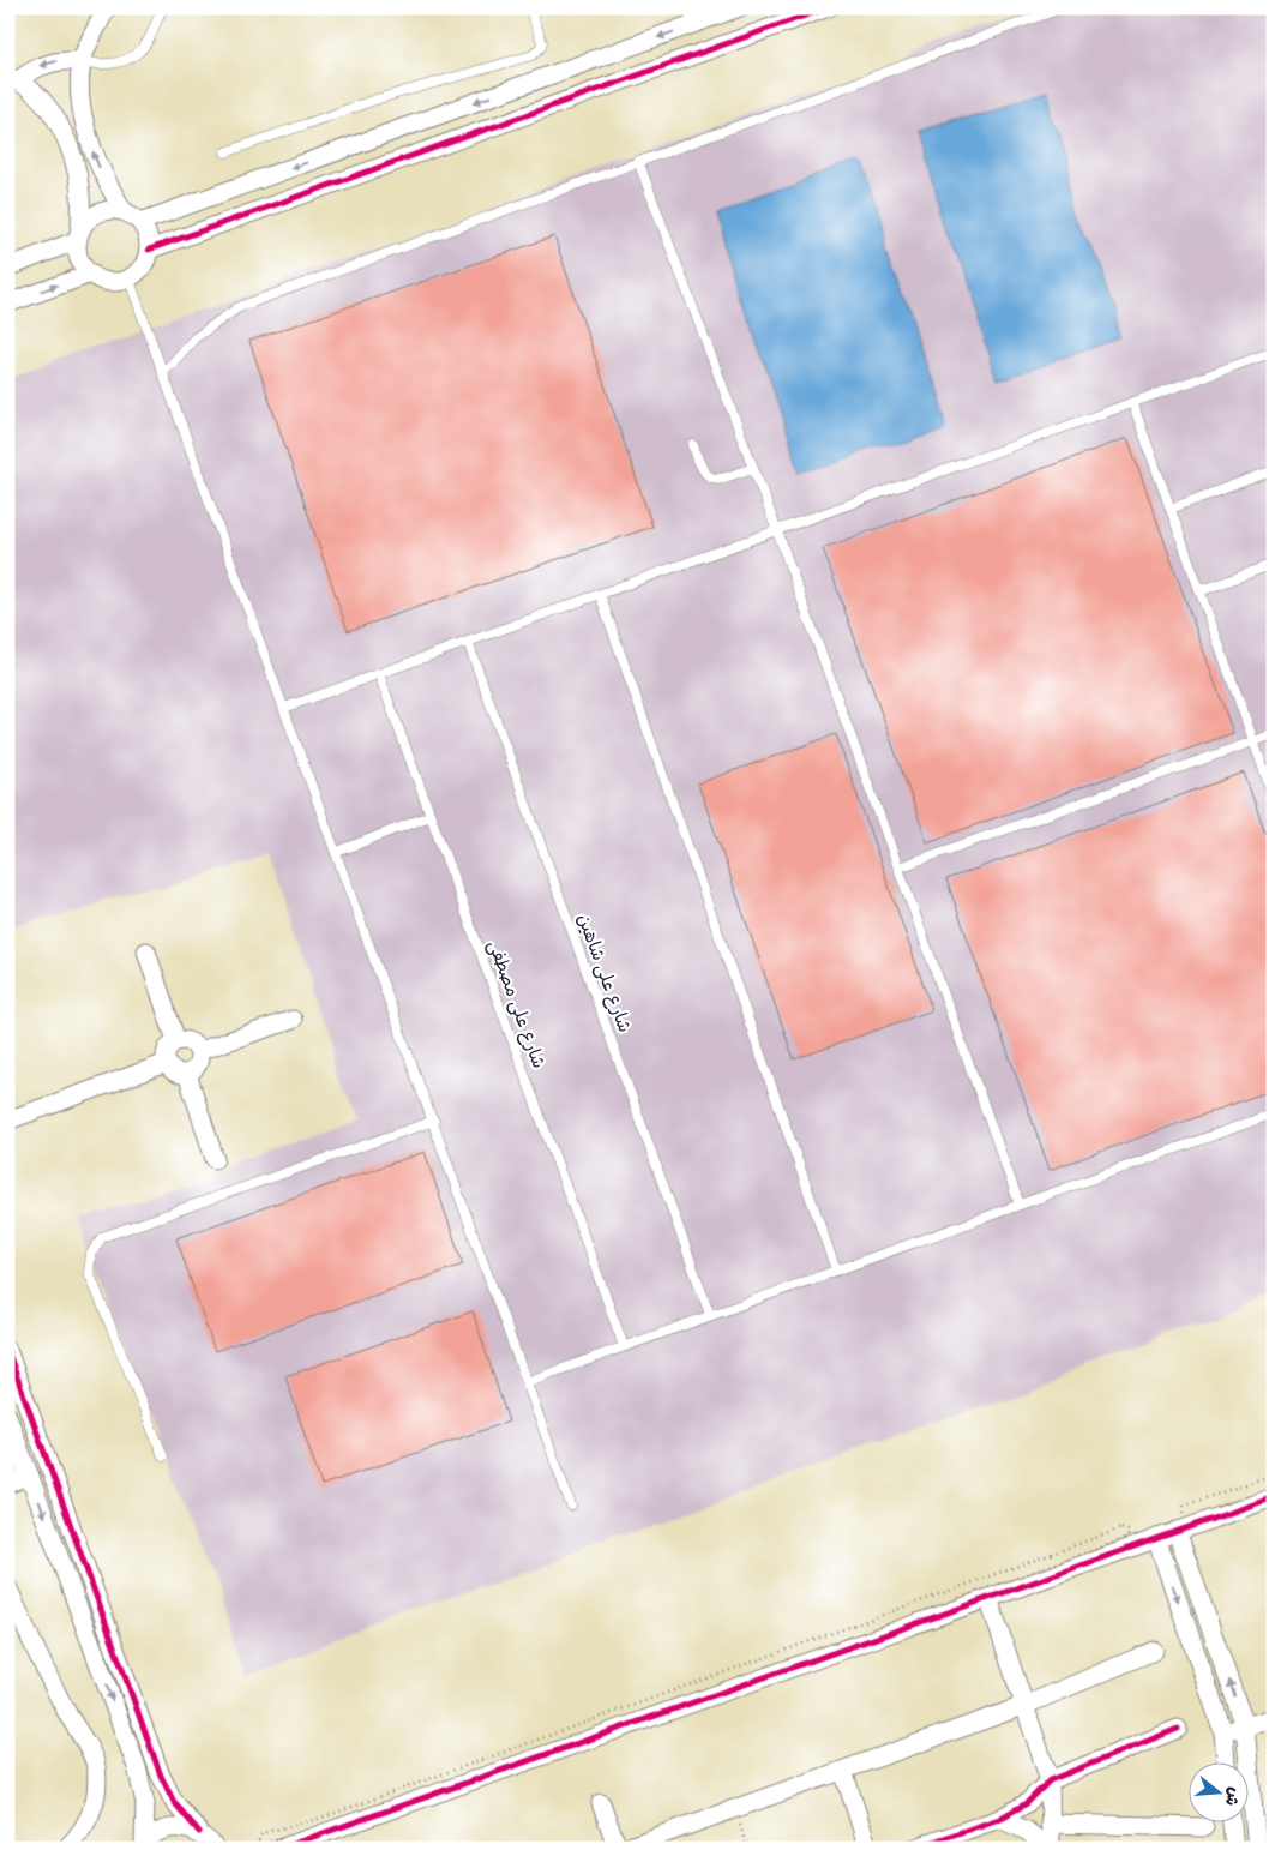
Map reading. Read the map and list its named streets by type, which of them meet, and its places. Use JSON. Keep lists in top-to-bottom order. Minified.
{"streets":{"lane":["شارع على شاهين","شارع على مصطفى"]},"north":"right"}
